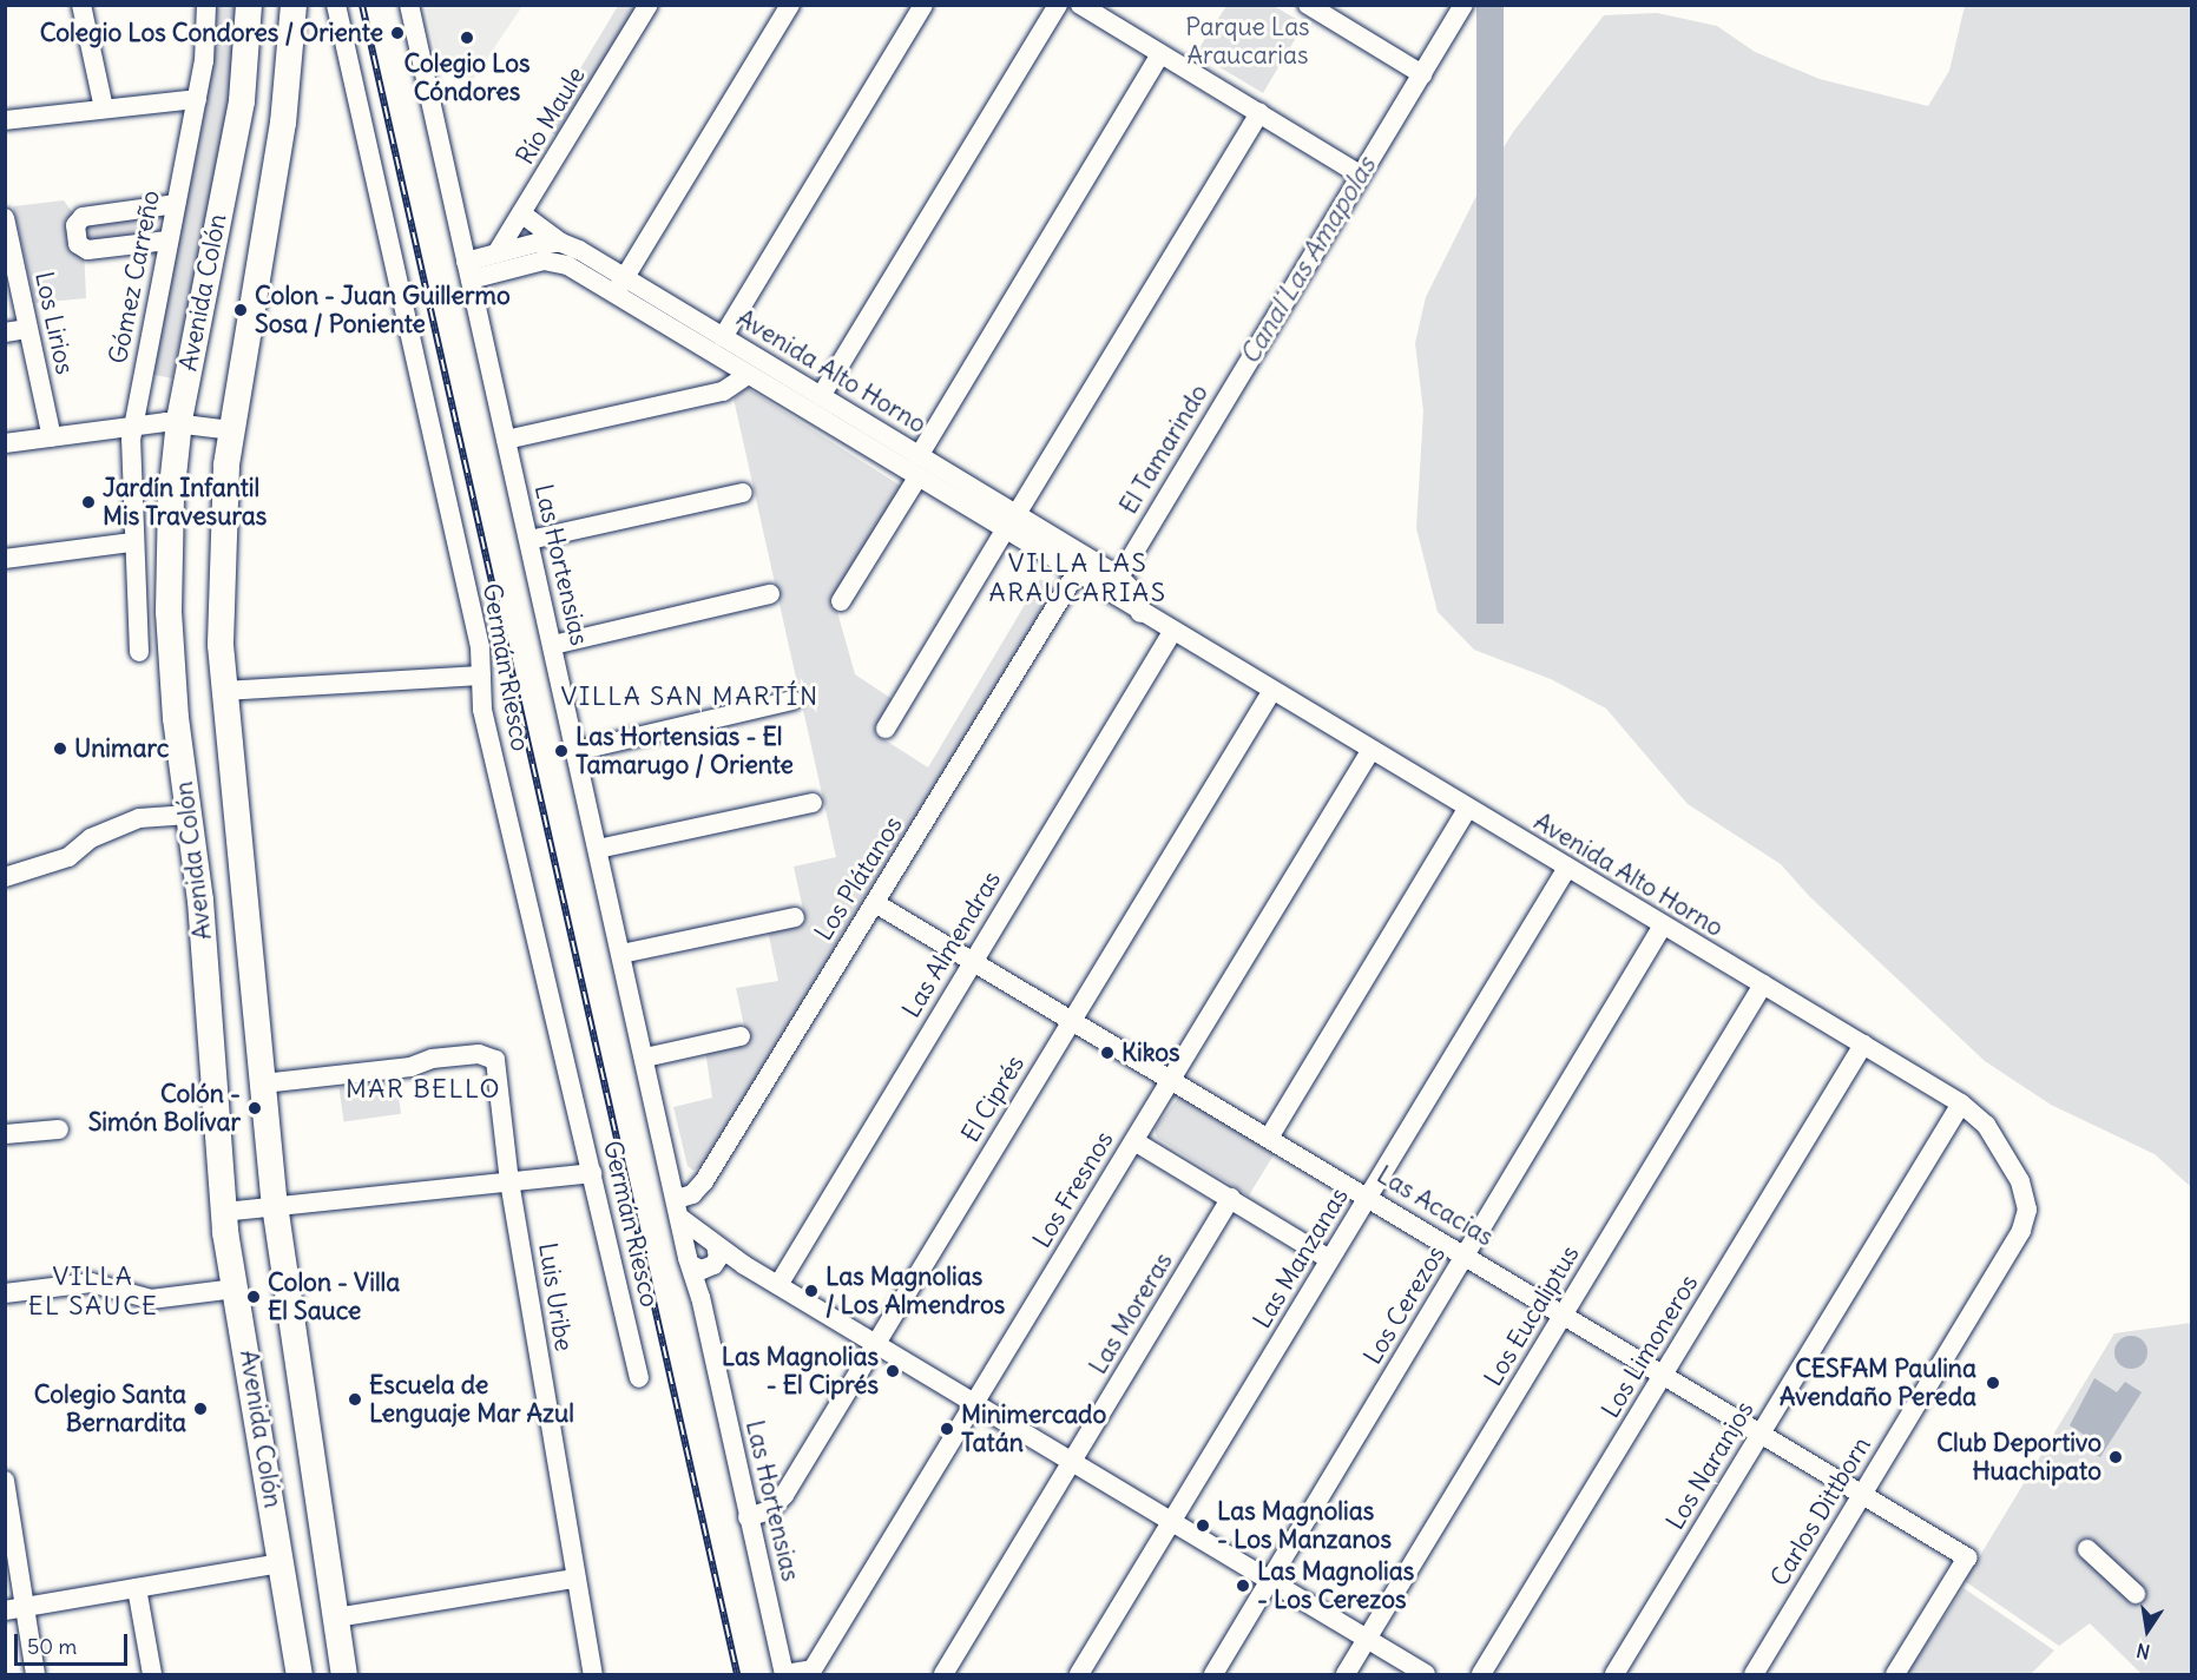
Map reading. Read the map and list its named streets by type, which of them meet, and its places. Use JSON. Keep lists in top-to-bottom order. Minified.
{"streets":{"main road":["Avenida Colón"],"street":["Río Maule","Gómez Carreño","Los Lirios","Avenida Alto Horno","El Tamarindo","Las Hortensias","Germán Riesco","Los Plátanos","Las Almendras","El Ciprés","Los Fresnos","Las Acacias","Las Manzanas","Luis Uribe","Los Cerezos","Las Moreras","Los Eucaliptus","Los Limoneros","Los Naranjos","Carlos Dittborn"]},"crossings":[["Río Maule","Avenida Alto Horno"],["Avenida Colón","Luis Uribe"],["Avenida Alto Horno","El Tamarindo"],["Avenida Alto Horno","Las Hortensias"],["Avenida Alto Horno","Los Plátanos"],["Avenida Alto Horno","Las Almendras"],["Avenida Alto Horno","El Ciprés"],["Avenida Alto Horno","Los Fresnos"],["Avenida Alto Horno","Las Manzanas"],["Avenida Alto Horno","Los Cerezos"],["Avenida Alto Horno","Los Eucaliptus"],["Avenida Alto Horno","Los Limoneros"],["Avenida Alto Horno","Los Naranjos"],["Avenida Alto Horno","Carlos Dittborn"],["Las Hortensias","Los Plátanos"],["Las Hortensias","El Ciprés"],["Las Hortensias","Los Fresnos"],["Los Plátanos","Las Acacias"],["Las Almendras","Las Acacias"],["El Ciprés","Las Acacias"],["Los Fresnos","Las Acacias"],["Las Acacias","Las Manzanas"],["Las Acacias","Los Cerezos"],["Las Acacias","Los Eucaliptus"],["Las Acacias","Los Limoneros"],["Las Acacias","Los Naranjos"],["Las Acacias","Carlos Dittborn"]],"districts":["VILLA LAS ARAUCARIAS","VILLA SAN MARTÍN","MAR BELLO","VILLA EL SAUCE"],"water":["Canal Las Amapolas"],"parks":["Parque Las Araucarias"],"places":["Colegio Los Condores / Oriente","Colegio Los Cóndores","Colon - Juan Guillermo Sosa / Poniente","Jardín Infantil Mis Travesuras","Unimarc","Las Hortensias - El Tamarugo / Oriente","Kikos","Colón - Simón Bolívar","Las Magnolias / Los Almendros","Colon - Villa El Sauce","Las Magnolias - El Ciprés","CESFAM Paulina Avendaño Pereda","Escuela de Lenguaje Mar Azul","Colegio Santa Bernardita","Minimercado Tatán","Club Deportivo Huachipato","Las Magnolias - Los Manzanos","Las Magnolias - Los Cerezos"],"scale_bar":"50 m","north":"bottom"}
